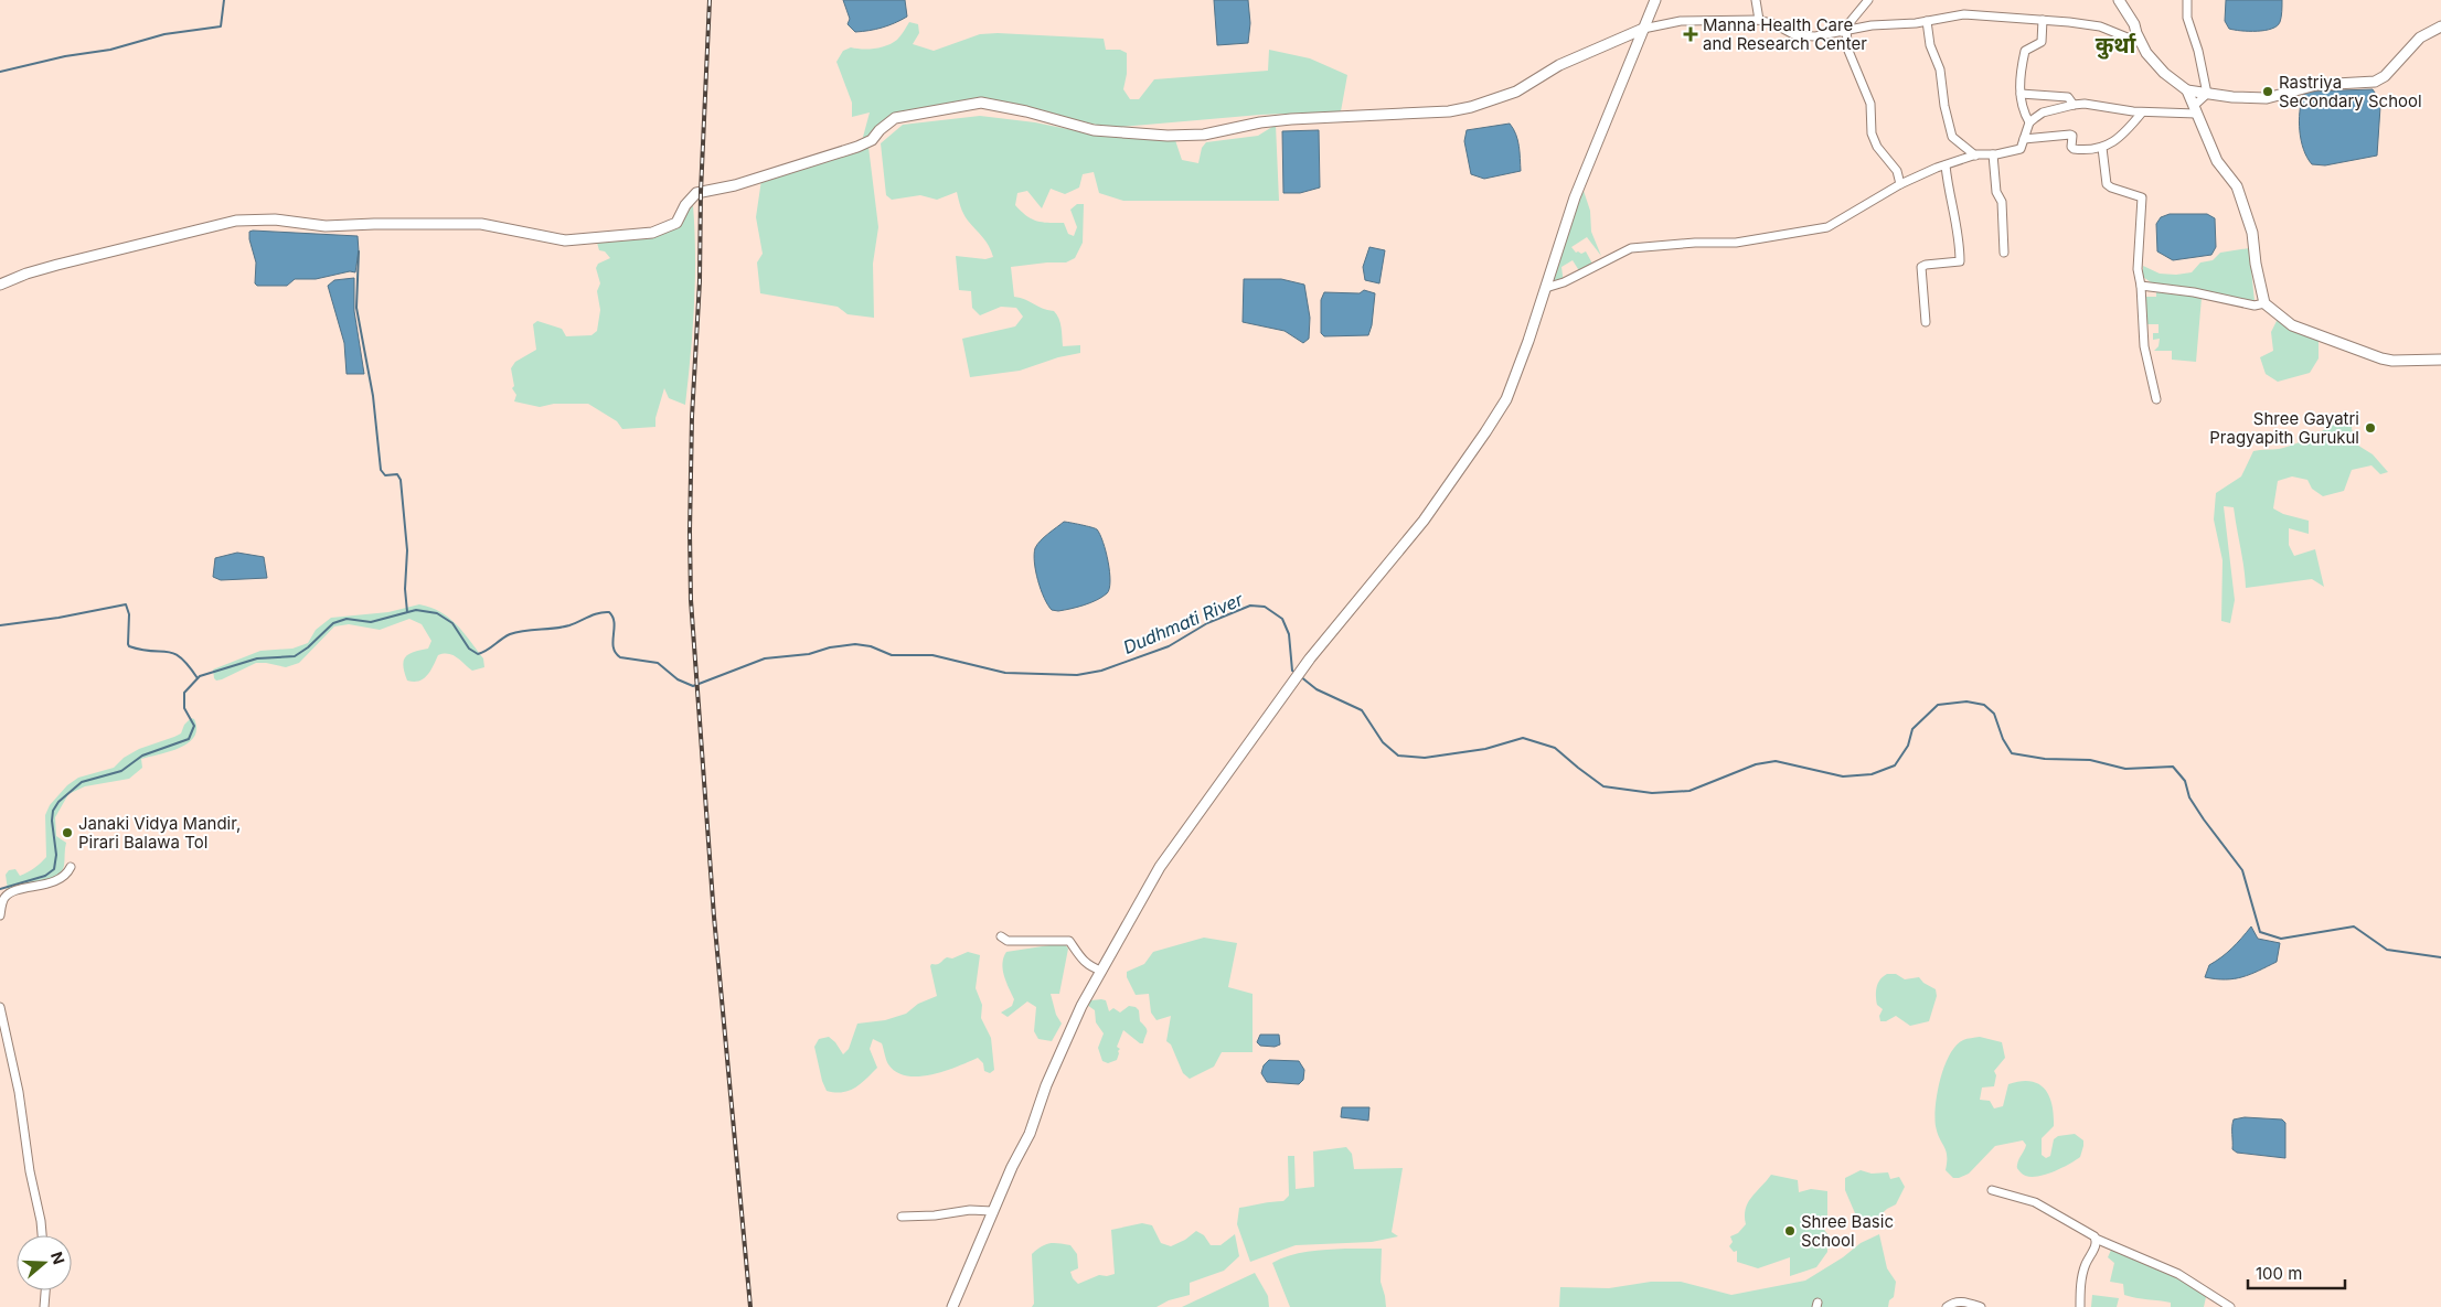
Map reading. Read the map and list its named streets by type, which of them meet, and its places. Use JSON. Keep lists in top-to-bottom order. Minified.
{"districts":["कुर्था"],"water":["Dudhmati River"],"places":{"health":["Manna Health Care and Research Center"],"other":["Rastriya Secondary School","Shree Gayatri Pragyapith Gurukul","Janaki Vidya Mandir, Pirari Balawa Tol","Shree Basic School"]},"scale_bar":"100 m","north":"right"}
